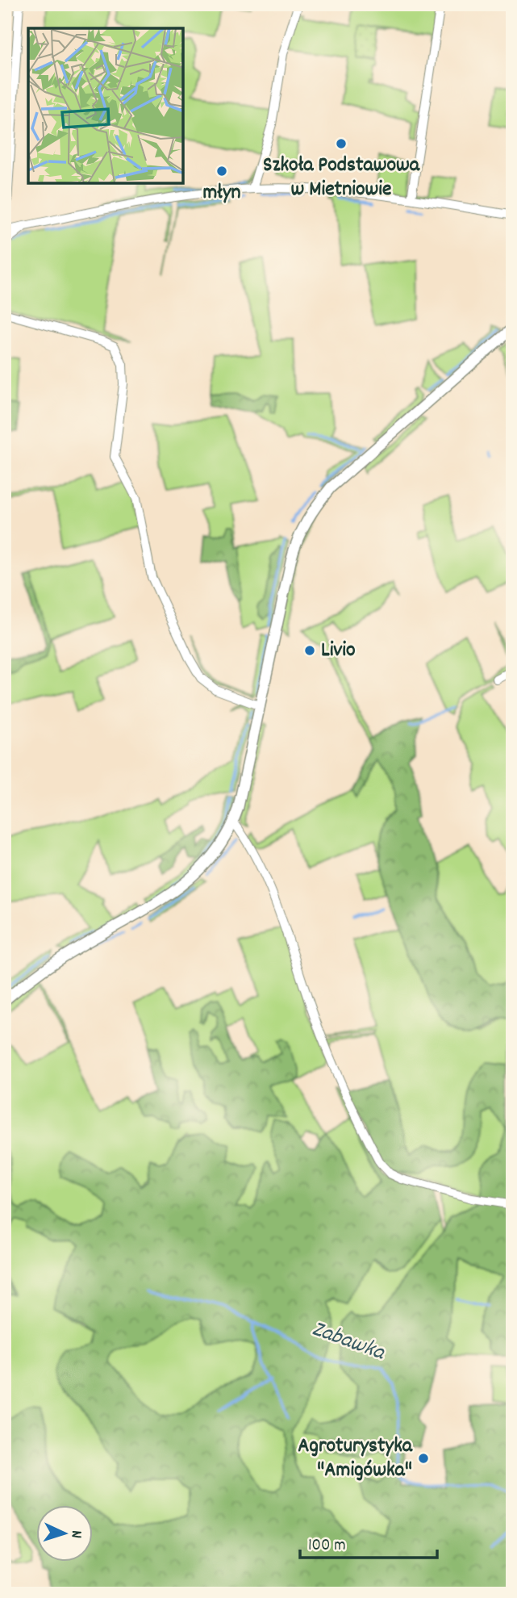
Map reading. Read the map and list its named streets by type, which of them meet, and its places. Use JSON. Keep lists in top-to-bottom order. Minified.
{"water":["Zabawka"],"places":["Szkoła Podstawowa w Mietniowie","młyn","Livio","Agroturystyka \"Amigówka\""],"scale_bar":"100 m","north":"right"}
